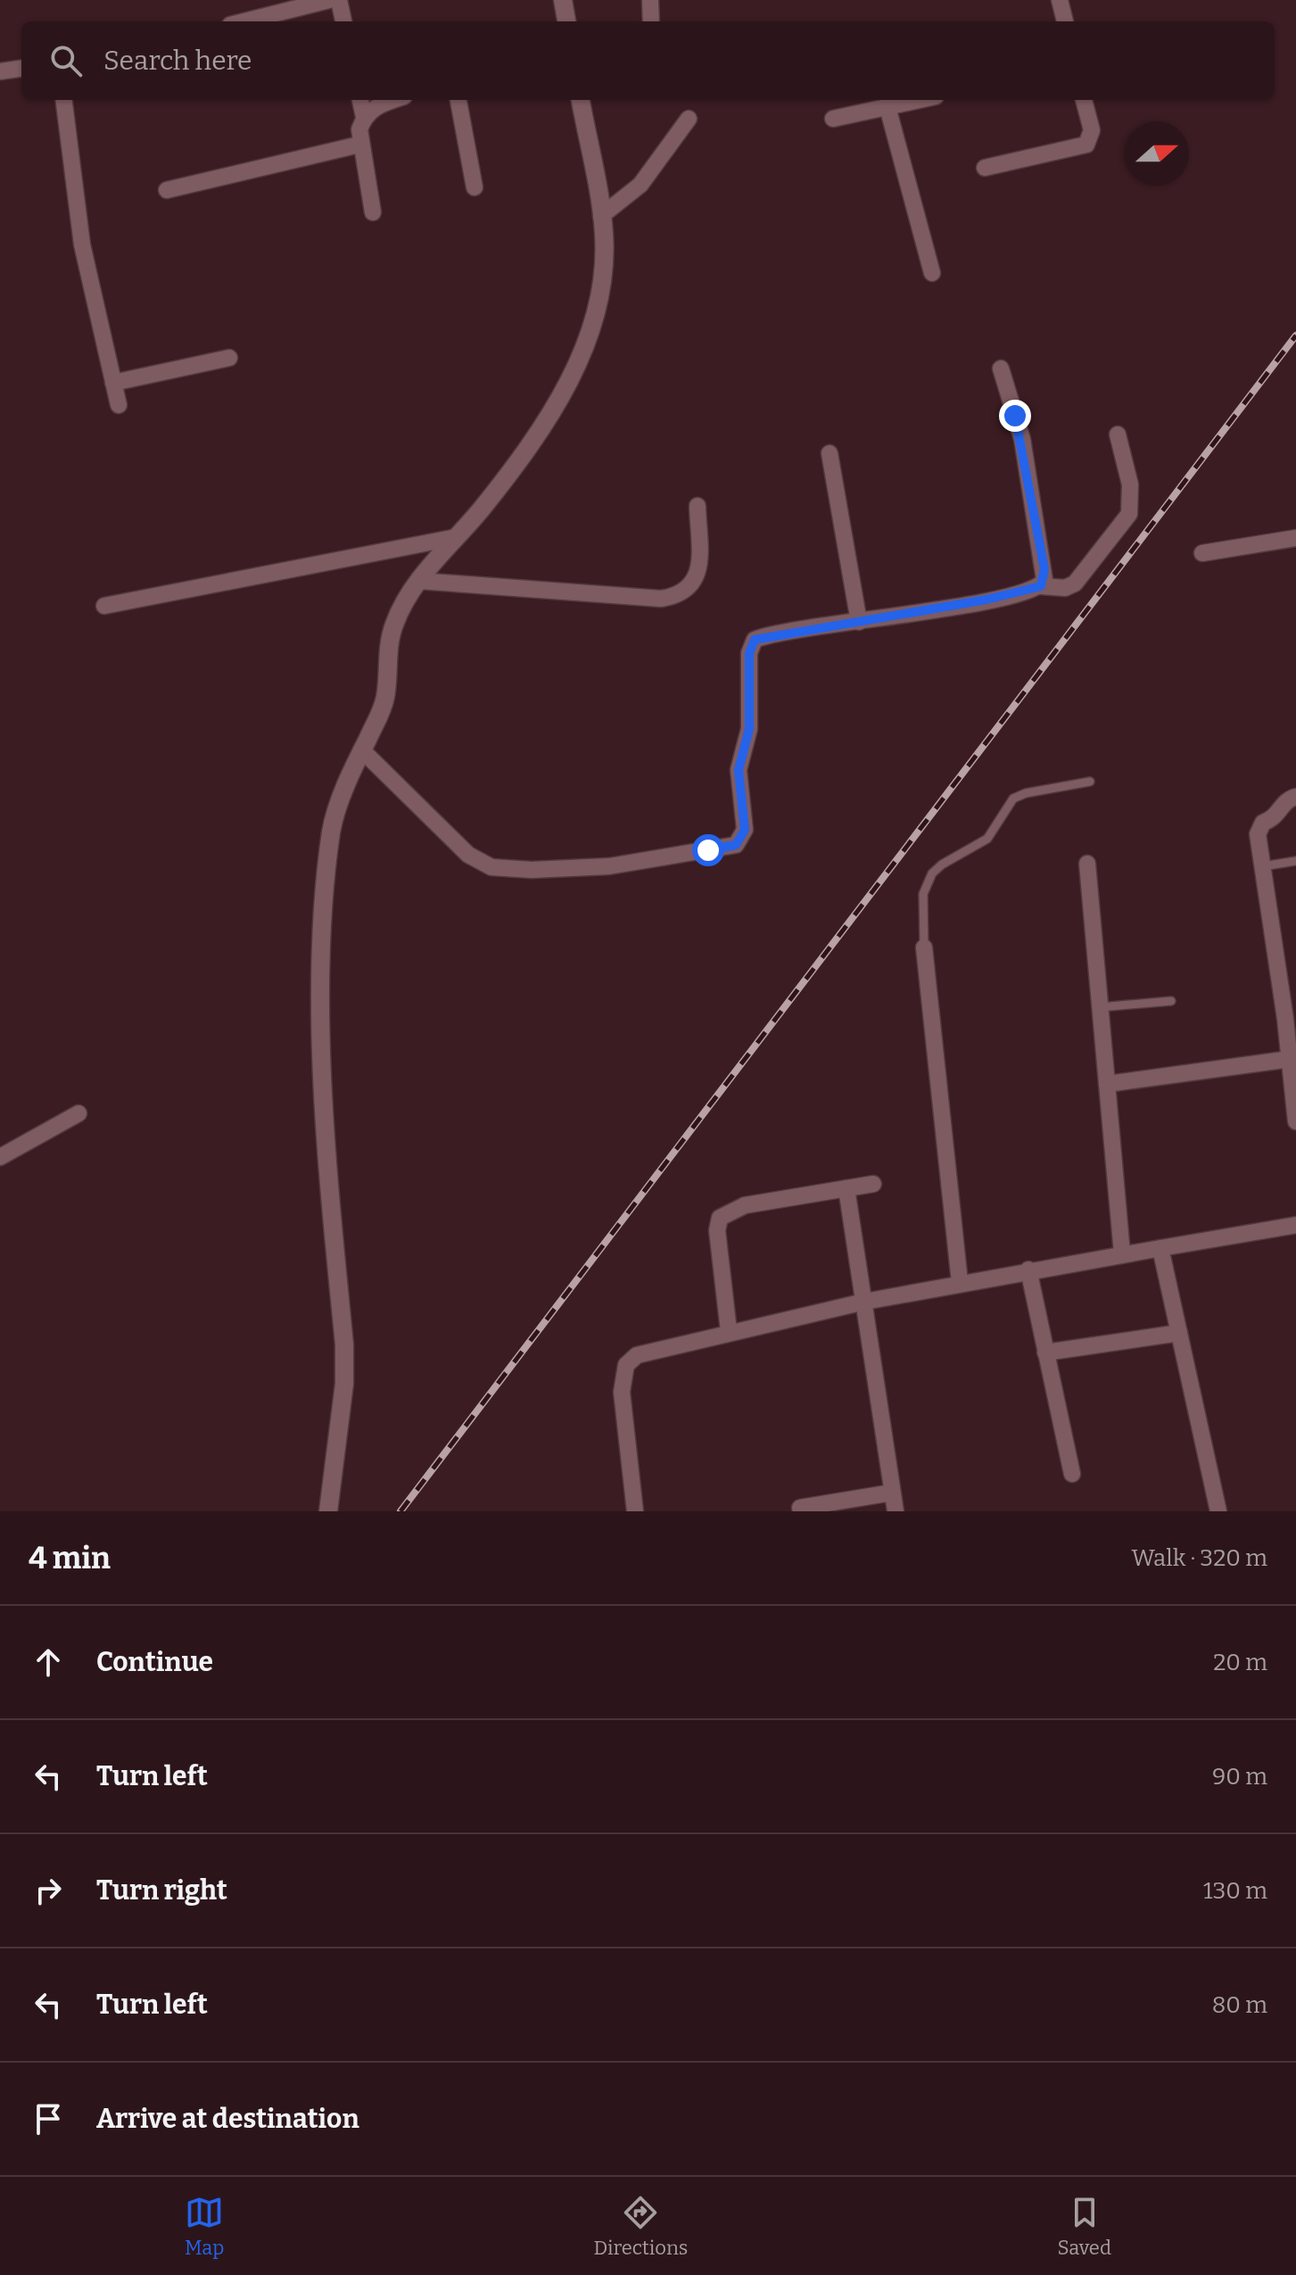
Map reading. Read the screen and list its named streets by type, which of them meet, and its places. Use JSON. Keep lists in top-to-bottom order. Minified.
{"north":"right","page":{"search":"Search here","heading":["4 min","Walk · 320 m"],"list":[["Continue","20 m"],["Turn left","90 m"],["Turn right","130 m"],["Turn left","80 m"],"Arrive at destination"],"nav":["Map","Directions","Saved"]}}
